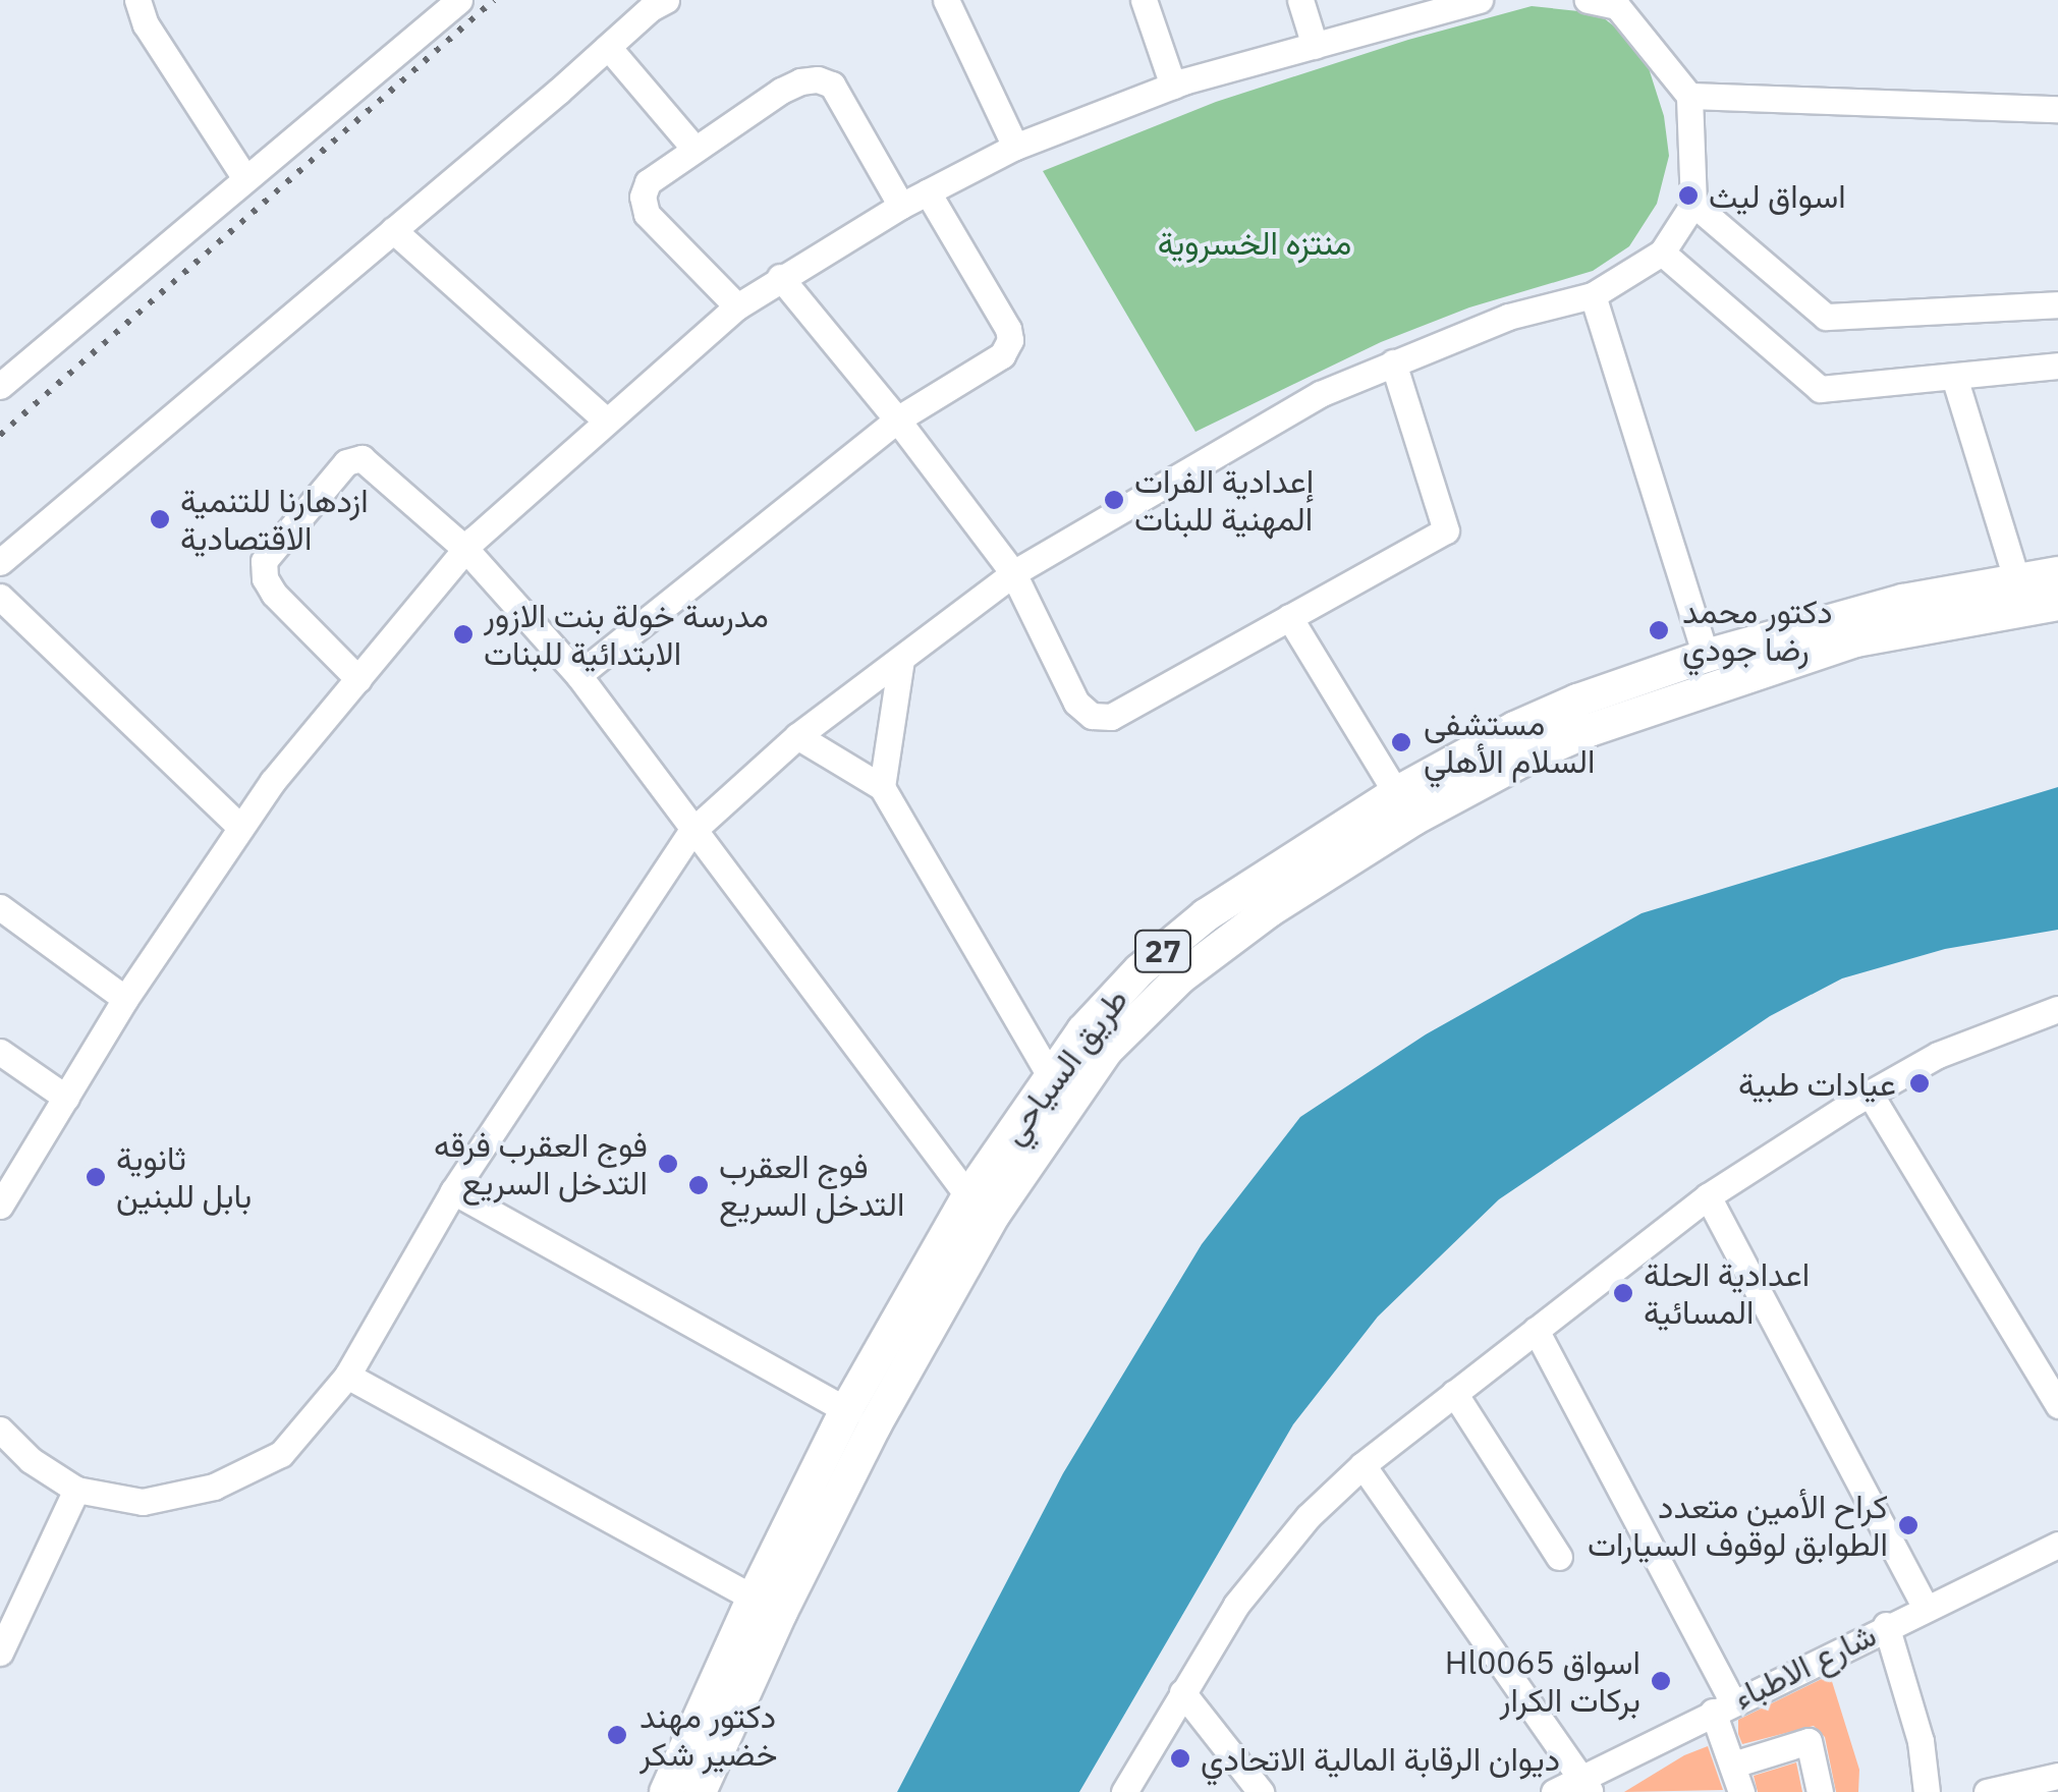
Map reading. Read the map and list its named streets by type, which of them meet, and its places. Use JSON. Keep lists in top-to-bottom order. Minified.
{"streets":{"main road":["27","طريق السياحي"],"street":["شارع الاطباء"]},"parks":["منتزه الخسروية"],"places":["اسواق ليث","إعدادية الفرات المهنية للبنات","ازدهارنا للتنمية الاقتصادية","دكتور محمد رضا جودي","مدرسة خولة بنت الازور الابتدائية للبنات","مستشفى السلام الأهلي","عيادات طبية","فوج العقرب فرقه التدخل السريع","ثانوية بابل للبنين","فوج العقرب التدخل السريع","اعدادية الحلة المسائية","كراح الأمين متعدد الطوابق لوقوف السيارات","Hl0065 اسواق بركات الكرار","دكتور مهند خضير شكر","ديوان الرقابة المالية الاتحادي"]}
